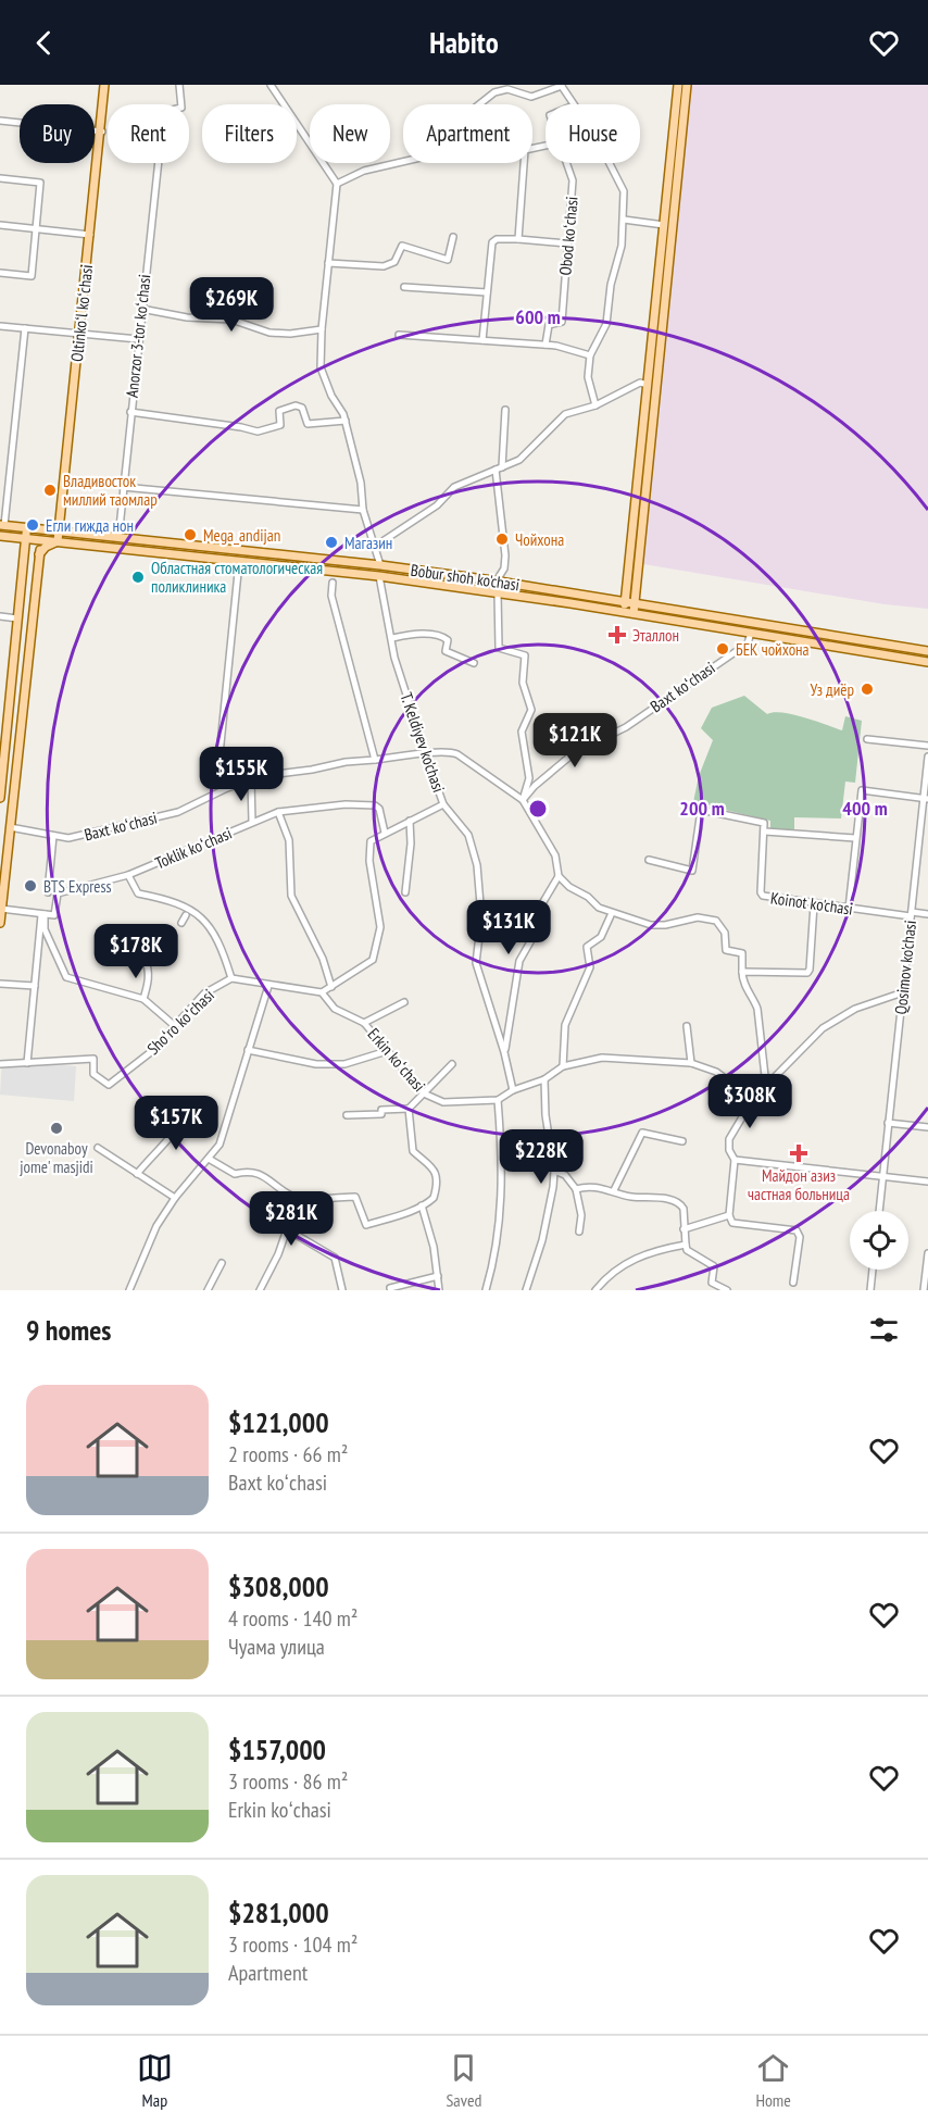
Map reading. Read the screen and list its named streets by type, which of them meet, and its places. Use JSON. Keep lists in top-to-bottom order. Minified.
{"streets":{"main road":["Oltinkoʻl koʻchasi","Bobur shoh ko'chasi"],"street":["Obod koʻchasi","Anorzor 3-tor koʻchasi","Baxt koʻchasi","T. Keldiyev ko'chasi","Toklik koʻchasi","Koinot ko'chasi","Qosimov ko'chasi","Shoʻro koʻchasi","Erkin koʻchasi"]},"crossings":[["Oltinkoʻl koʻchasi","Bobur shoh ko'chasi"],["Anorzor 3-tor koʻchasi","Bobur shoh ko'chasi"],["Bobur shoh ko'chasi","Baxt koʻchasi"],["Bobur shoh ko'chasi","T. Keldiyev ko'chasi"],["Baxt koʻchasi","T. Keldiyev ko'chasi"],["Koinot ko'chasi","Qosimov ko'chasi"]],"places":{"other":["Владивосток миллий таомлар","Егли гижда нон","Mega_andijan","Чойхона","Магазин","Областная стоматологическая поликлиника","БЕК чойхона","Уз диёр","BTS Express","Devonaboy jome' masjidi"],"health":["Эталлон","Майдон азиз частная больница"]},"page":{"header":"Habito","chip":["Buy","Rent","Filters","New","Apartment","House"],"price":["$269K","$121K","$155K","$131K","$178K","$308K","$157K","$228K","$281K"],"heading":"9 homes","list":[{"name":"$121,000","note":"2 rooms · 66 m² · Baxt koʻchasi"},{"name":"$308,000","note":"4 rooms · 140 m² · Чуама улица"},{"name":"$157,000","note":"3 rooms · 86 m² · Erkin koʻchasi"},{"name":"$281,000","note":"3 rooms · 104 m² · Apartment"}],"tabs":["Map","Saved","Home"]},"rings":["600 m","200 m","400 m"]}
